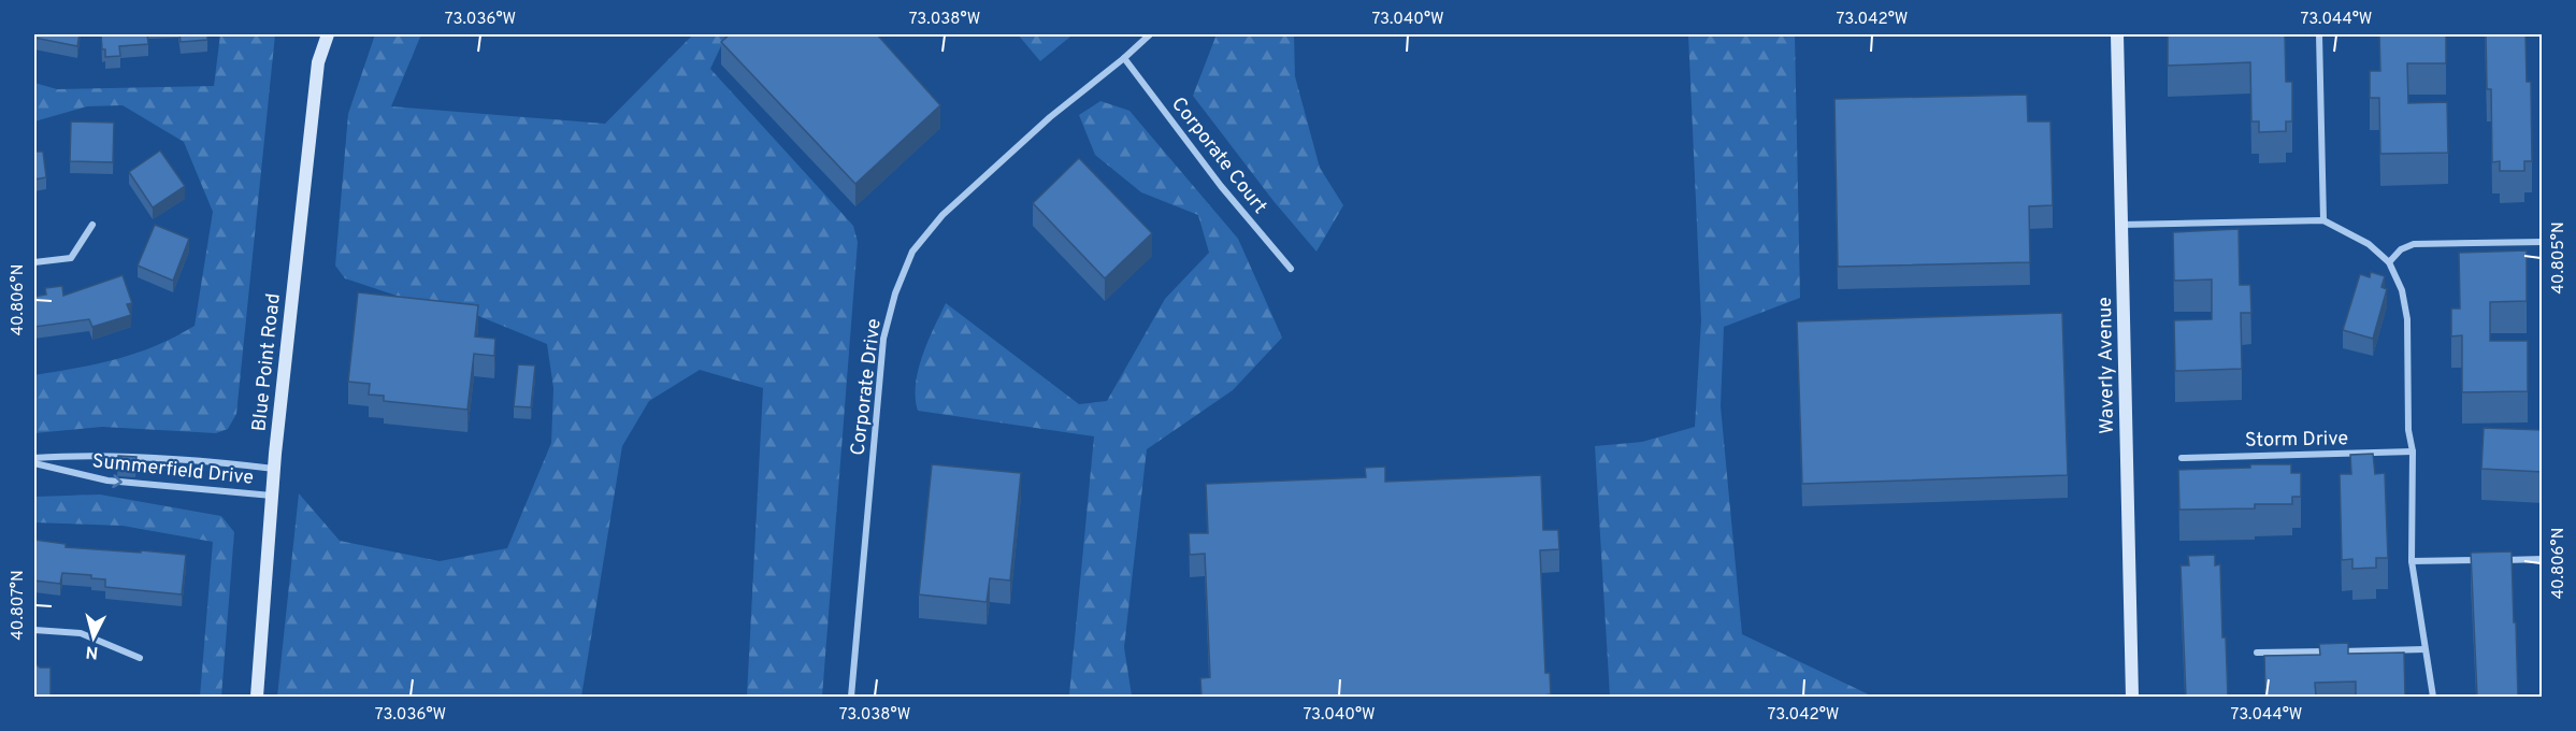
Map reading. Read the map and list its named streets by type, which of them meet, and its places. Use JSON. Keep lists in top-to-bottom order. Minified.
{"streets":{"street":["Corporate Court","Blue Point Road","Waverly Avenue","Corporate Drive","Storm Drive","Summerfield Drive"]},"crossings":[["Corporate Court","Corporate Drive"],["Blue Point Road","Summerfield Drive"]],"north":"bottom","coordinates":["73.036°W","73.038°W","73.040°W","73.042°W","73.044°W","40.805°N","40.806°N","40.807°N"]}
